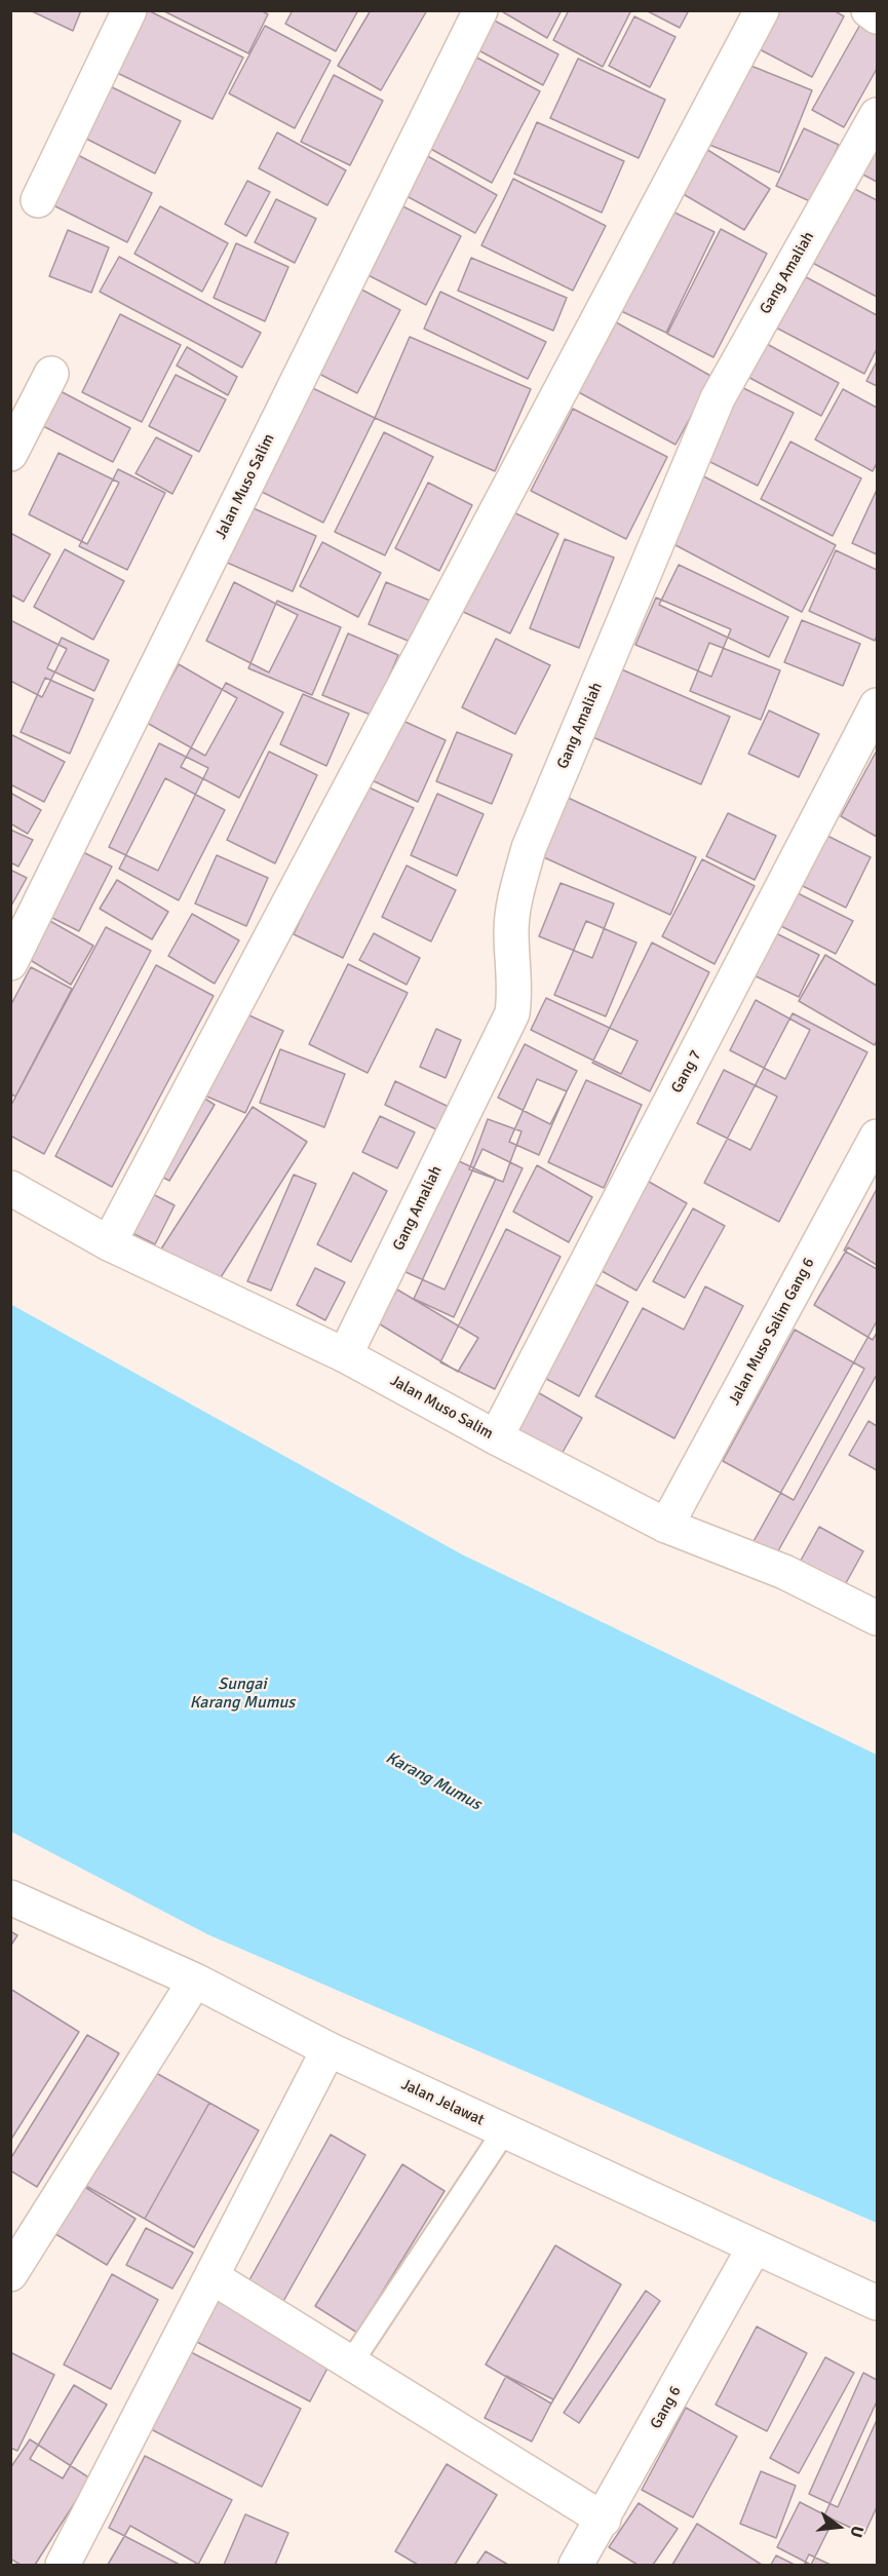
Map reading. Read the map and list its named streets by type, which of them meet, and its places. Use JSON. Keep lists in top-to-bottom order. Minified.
{"streets":{"street":["Gang Amaliah","Jalan Muso Salim","Gang 7","Jalan Muso Salim Gang 6","Jalan Jelawat","Gang 6"]},"crossings":[["Gang Amaliah","Jalan Muso Salim"],["Jalan Muso Salim","Gang 7"],["Jalan Muso Salim","Jalan Muso Salim Gang 6"],["Jalan Jelawat","Gang 6"]],"water":["Sungai Karang Mumus","Karang Mumus"],"north":"right"}
